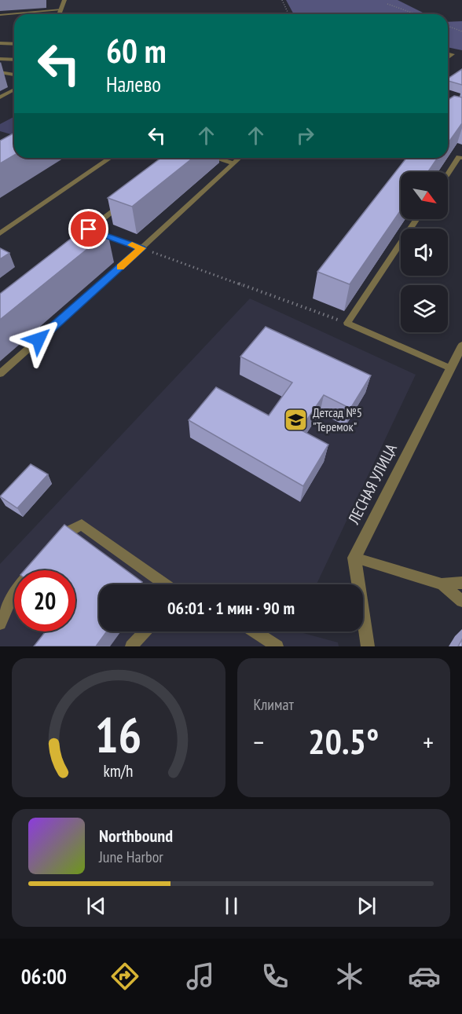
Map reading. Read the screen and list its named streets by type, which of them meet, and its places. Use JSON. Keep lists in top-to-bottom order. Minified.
{"streets":{"street":["ЛЕСНАЯ УЛИЦА"]},"places":{"school or university":["Детсад №5 \"Теремок\""]},"north":"bottom right","page":{"turn":["60 m","Налево"],"limit":"20","trip":"06:01 · 1 мин · 90 m","tile":"Климат","heat":["−","20.5°","+"],"song":["Northbound","June Harbor"],"tabs":"06:00","gauge":["16","km/h"]}}
